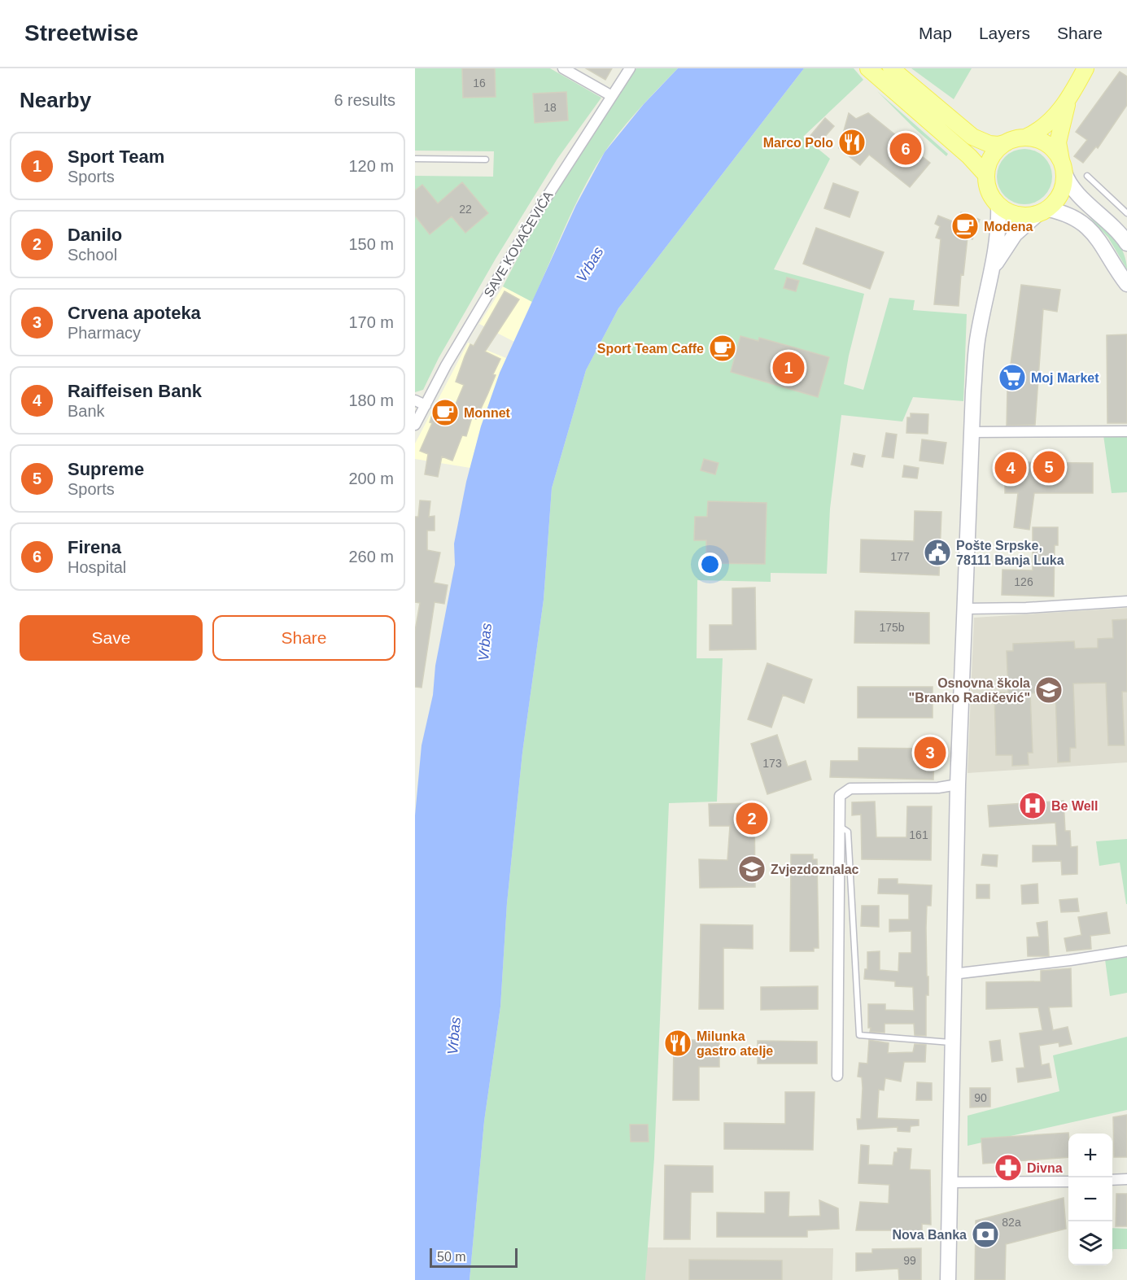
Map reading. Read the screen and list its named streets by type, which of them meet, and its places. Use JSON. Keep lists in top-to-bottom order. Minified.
{"streets":{"street":["SAVE KOVAČEVIĆA"]},"water":["Vrbas"],"places":{"restaurant":["Marco Polo","Milunka gastro atelje"],"cafe":["Modena","Sport Team Caffe","Monnet"],"supermarket":["Moj Market"],"public building":["Pošte Srpske, 78111 Banja Luka"],"school or university":["Osnovna škola \"Branko Radičević\"","Zvjezdoznalac"],"hospital":["Be Well"],"pharmacy":["Divna"],"bank":["Nova Banka"]},"house_numbers":["16","18","22","177","126","175b","173","161","90","82a","99"],"scale_bar":"50 m","page":{"header":"Streetwise","nav":["Map","Layers","Share"],"heading":["Nearby","6 results"],"pins":["6","1","5","4","3","2"],"list":[{"mark":"1","name":"Sport Team","note":"Sports","value":"120 m"},{"mark":"2","name":"Danilo","note":"School","value":"150 m"},{"mark":"3","name":"Crvena apoteka","note":"Pharmacy","value":"170 m"},{"mark":"4","name":"Raiffeisen Bank","note":"Bank","value":"180 m"},{"mark":"5","name":"Supreme","note":"Sports","value":"200 m"},{"mark":"6","name":"Firena","note":"Hospital","value":"260 m"}],"buttons":["Save","Share"],"map_buttons":["+","−"],"scale":"50 m"}}
